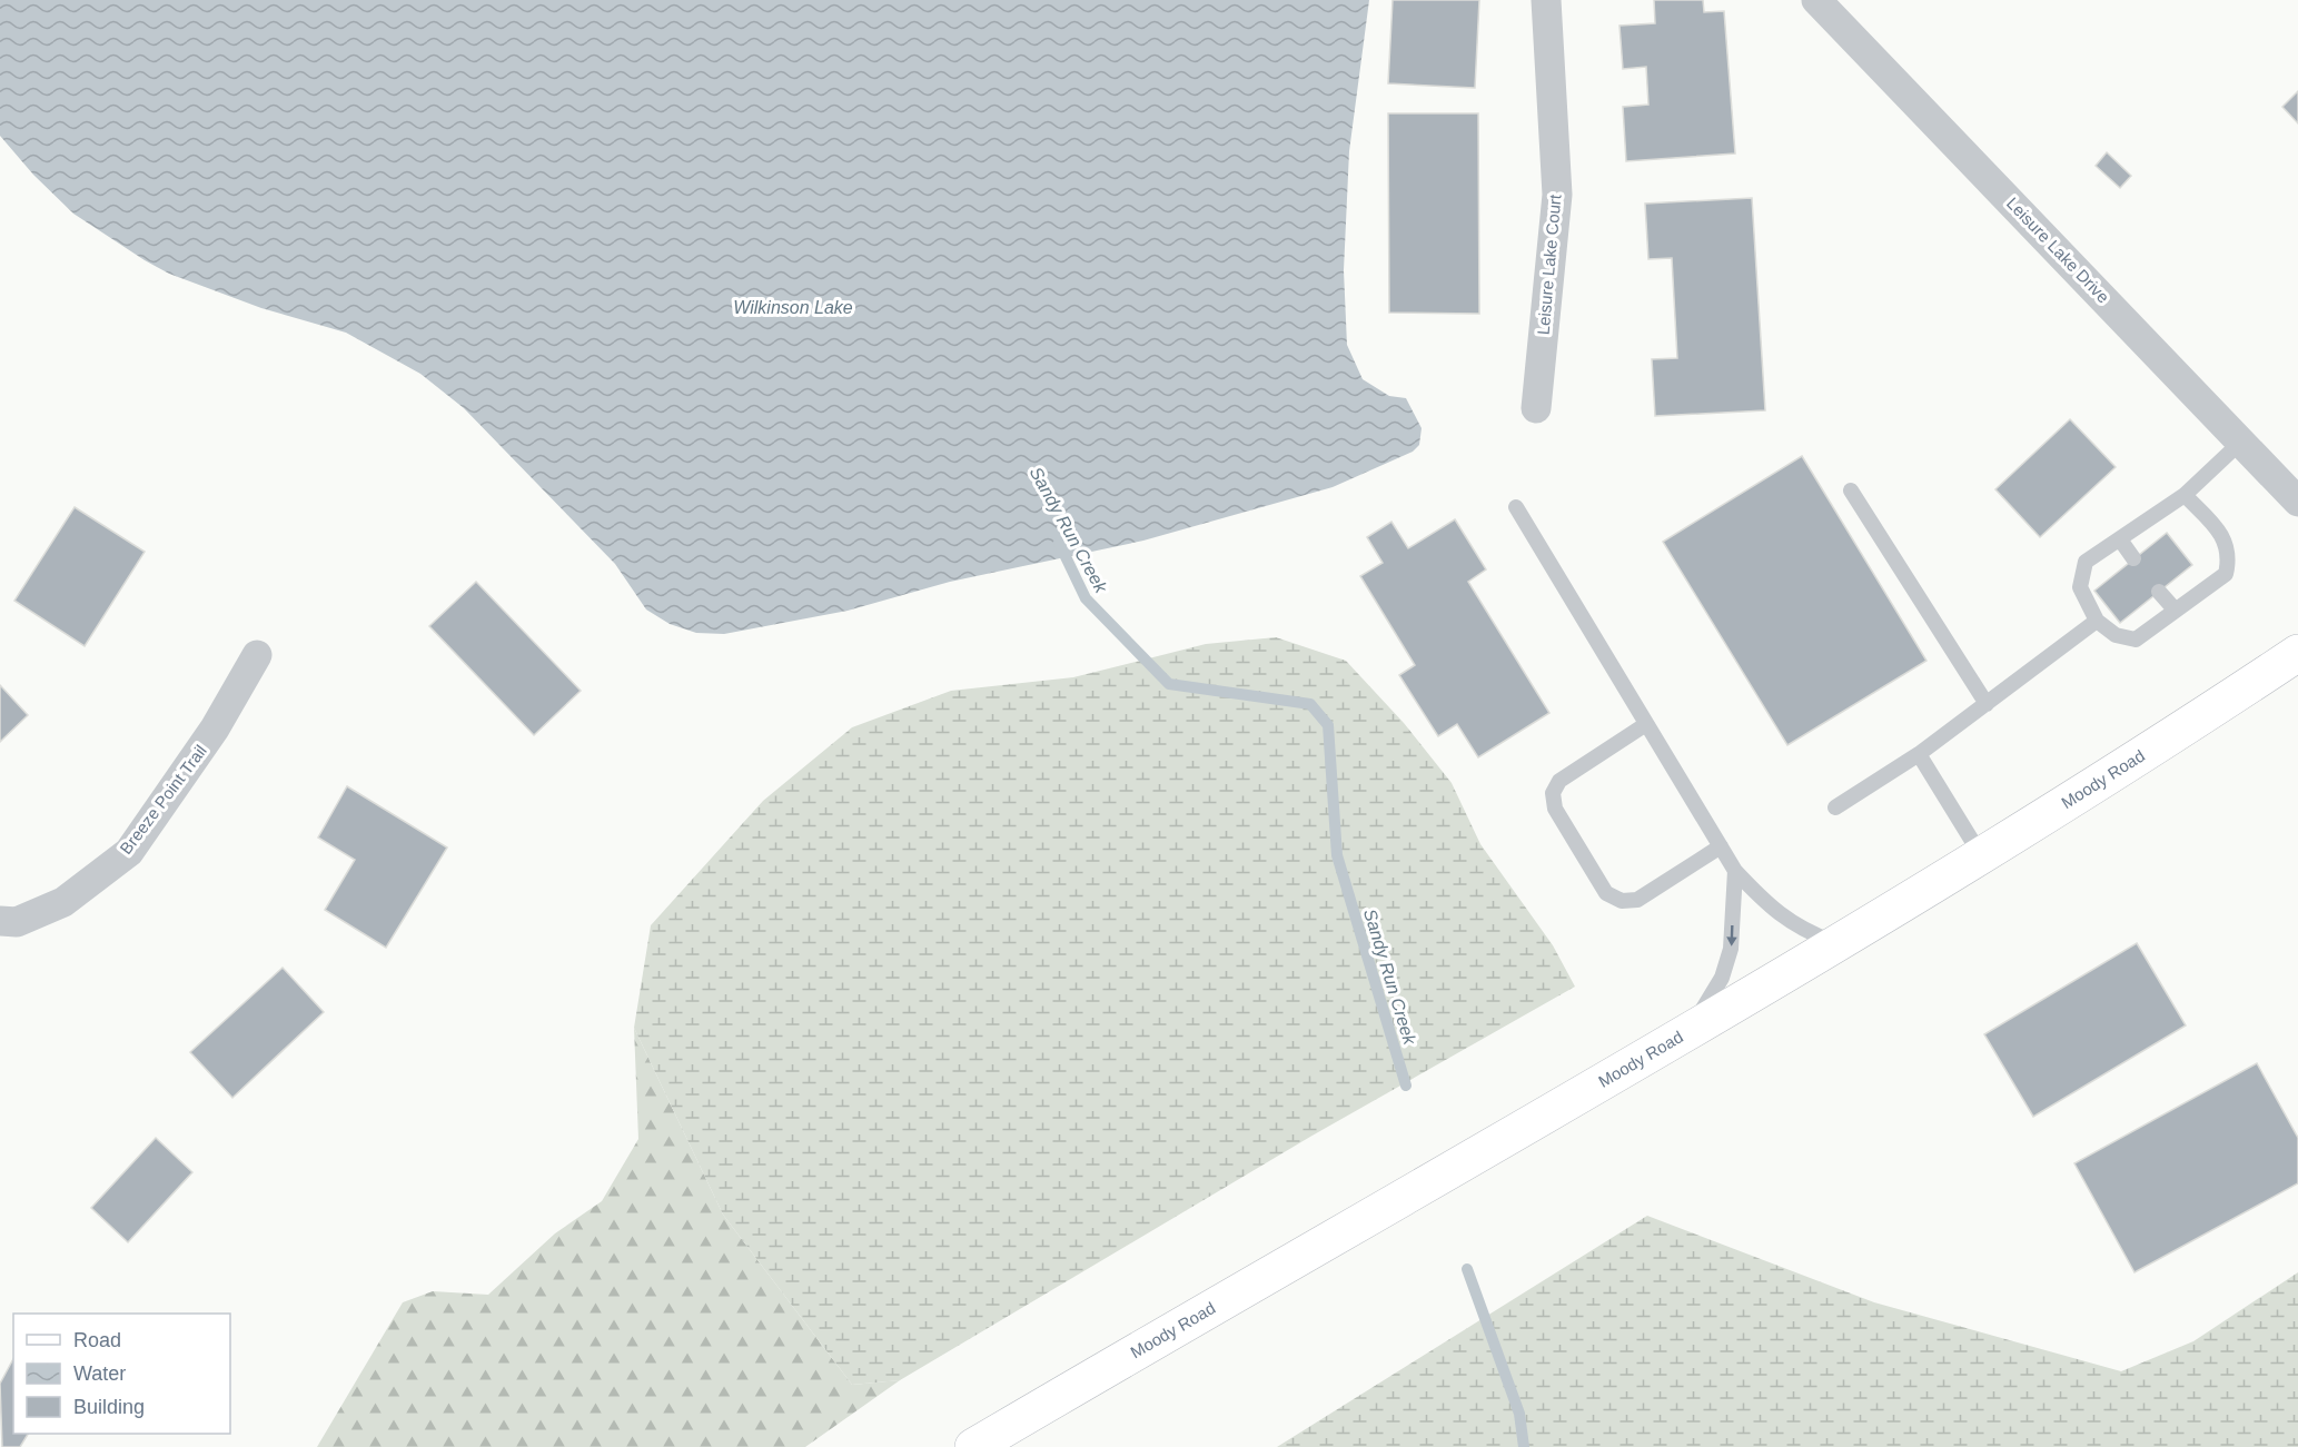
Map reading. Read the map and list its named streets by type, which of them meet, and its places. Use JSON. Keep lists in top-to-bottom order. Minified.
{"streets":{"main road":["Moody Road"],"street":["Leisure Lake Drive","Leisure Lake Court","Breeze Point Trail"]},"water":["Wilkinson Lake","Sandy Run Creek"],"legend":["Road","Water","Building"]}
